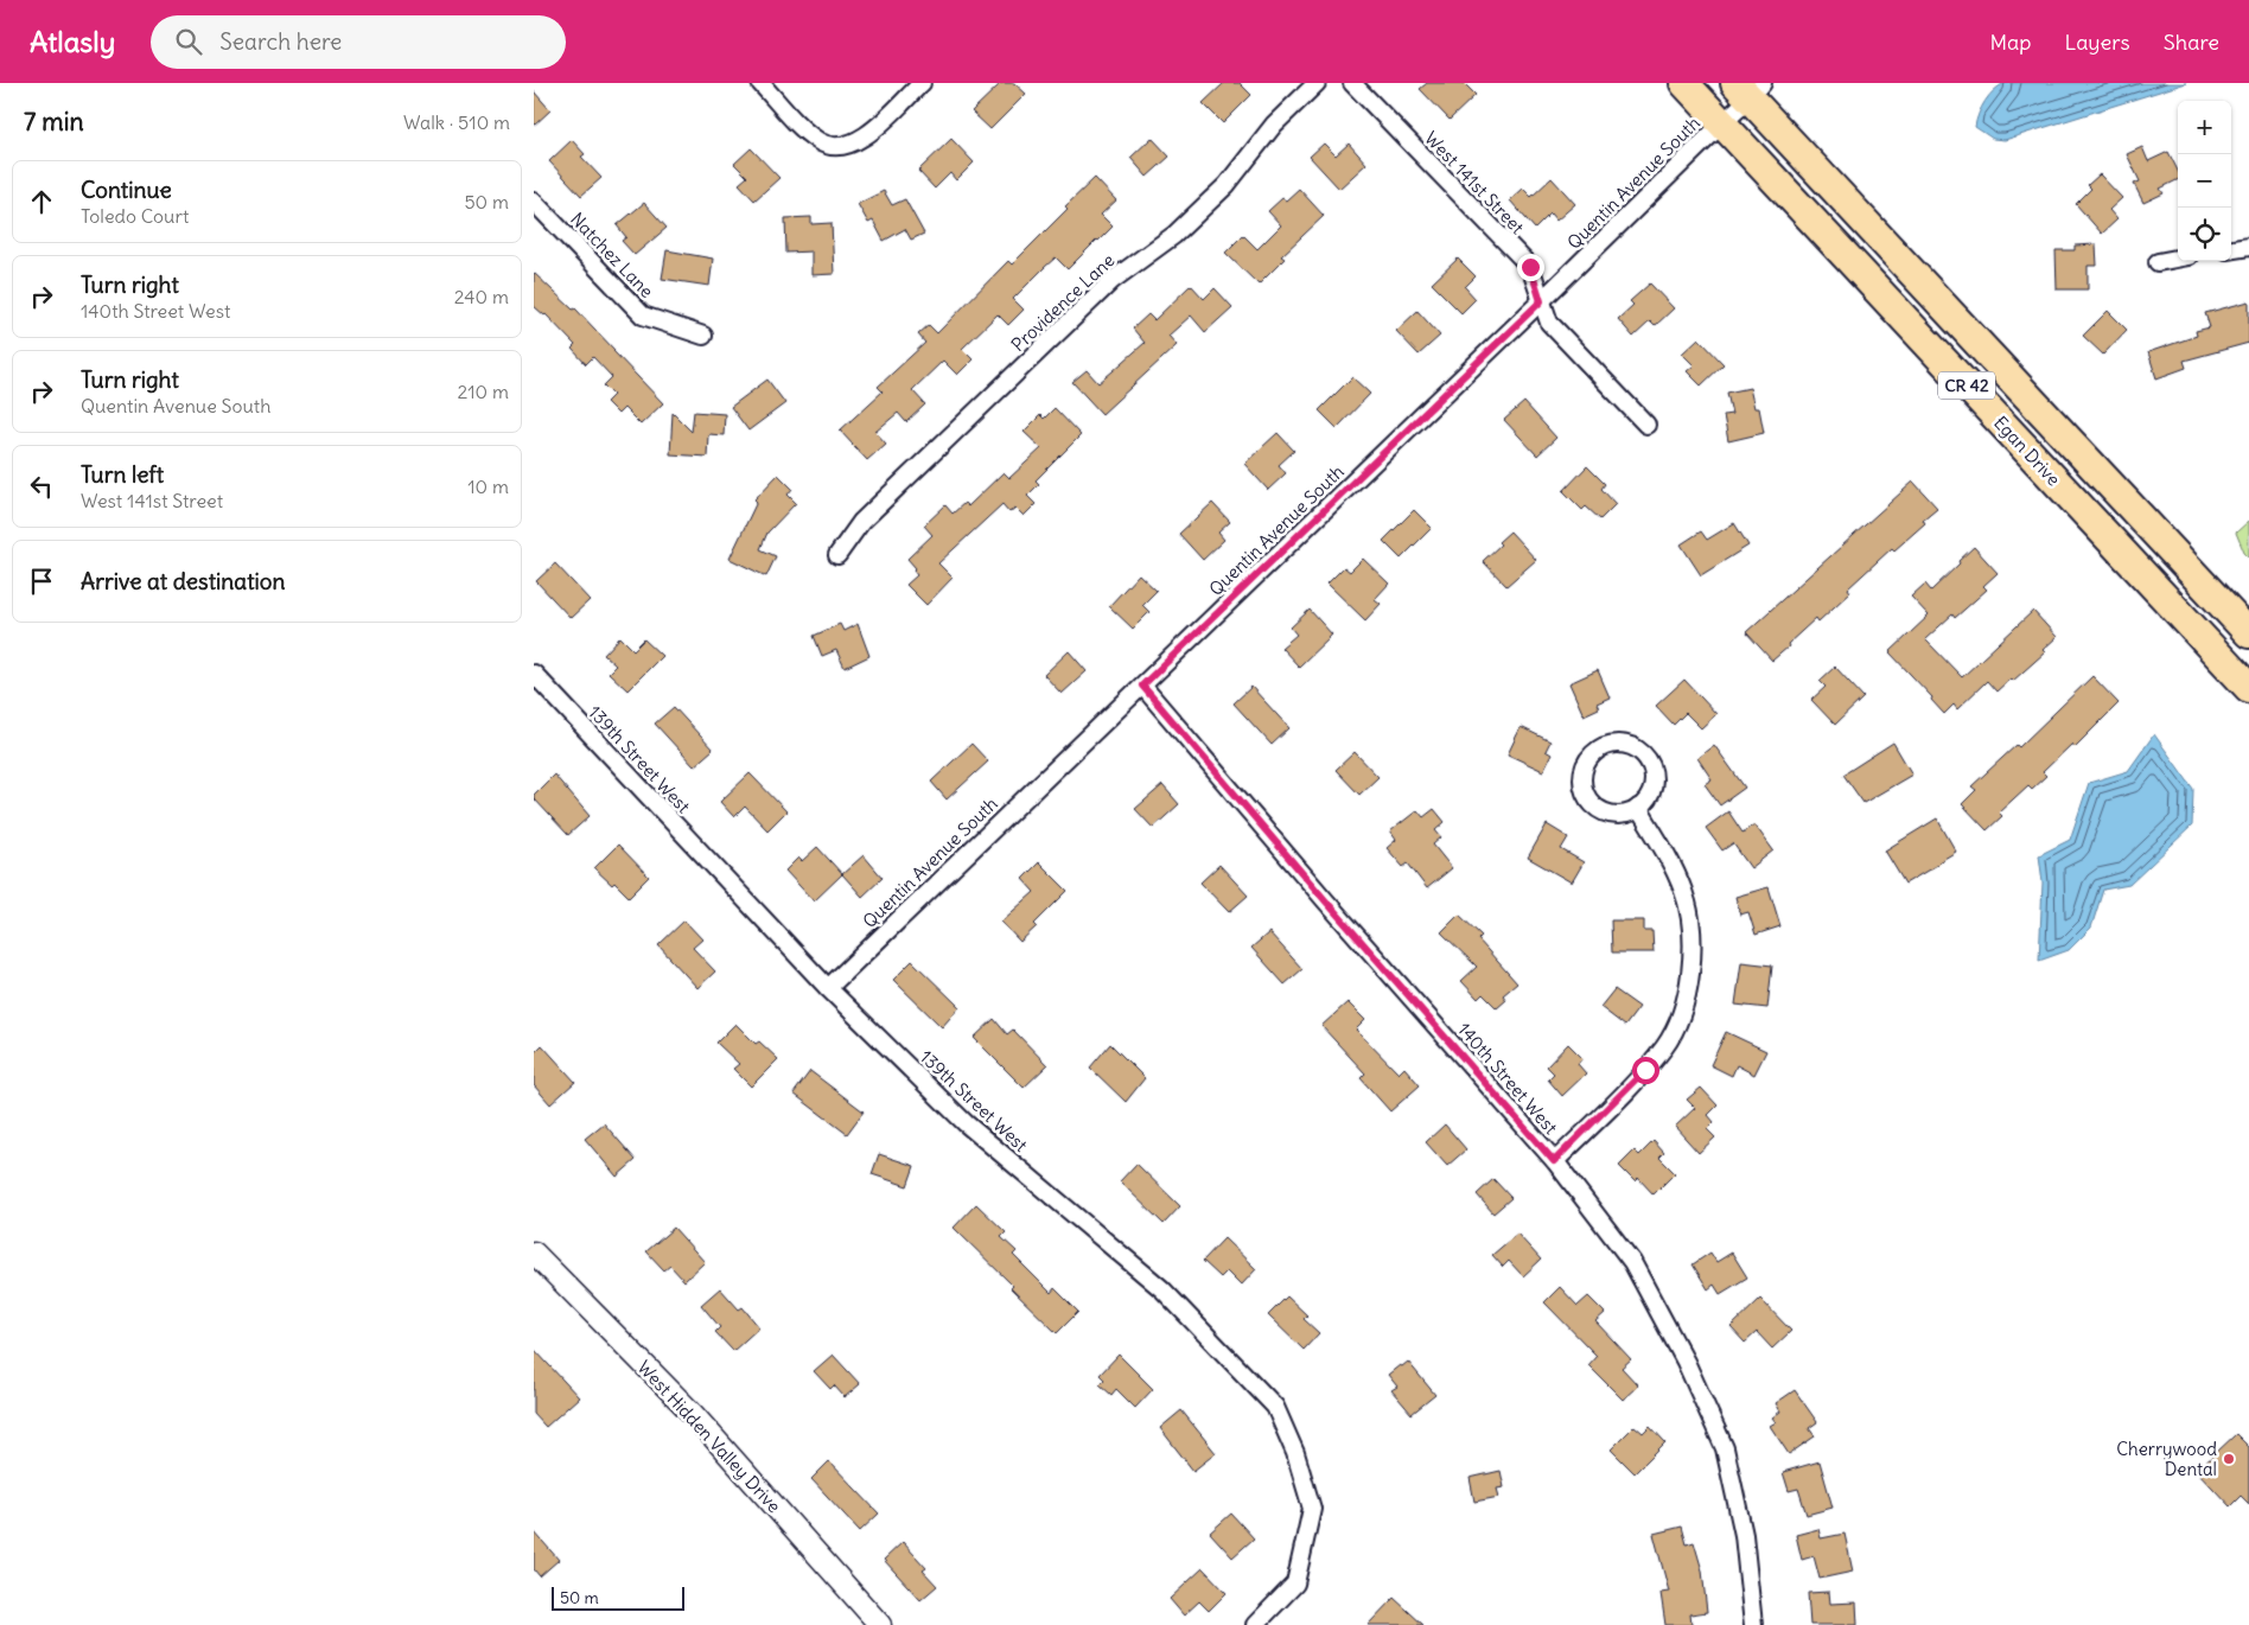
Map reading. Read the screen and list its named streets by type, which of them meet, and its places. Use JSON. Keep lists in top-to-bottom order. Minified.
{"streets":{"highway":["CR 42","Egan Drive"],"street":["West 141st Street","Quentin Avenue South","Natchez Lane","Providence Lane","139th Street West","140th Street West","West Hidden Valley Drive"]},"crossings":[["West 141st Street","Quentin Avenue South"],["Quentin Avenue South","Egan Drive"],["Quentin Avenue South","139th Street West"],["Quentin Avenue South","140th Street West"]],"places":["Cherrywood Dental"],"scale_bar":"50 m","page":{"header":"Atlasly","search":"Search here","nav":["Map","Layers","Share"],"heading":["7 min","Walk · 510 m"],"map_buttons":["+","−"],"list":[["Continue","Toledo Court","50 m"],["Turn right","140th Street West","240 m"],["Turn right","Quentin Avenue South","210 m"],["Turn left","West 141st Street","10 m"],"Arrive at destination"],"scale":"50 m"}}
